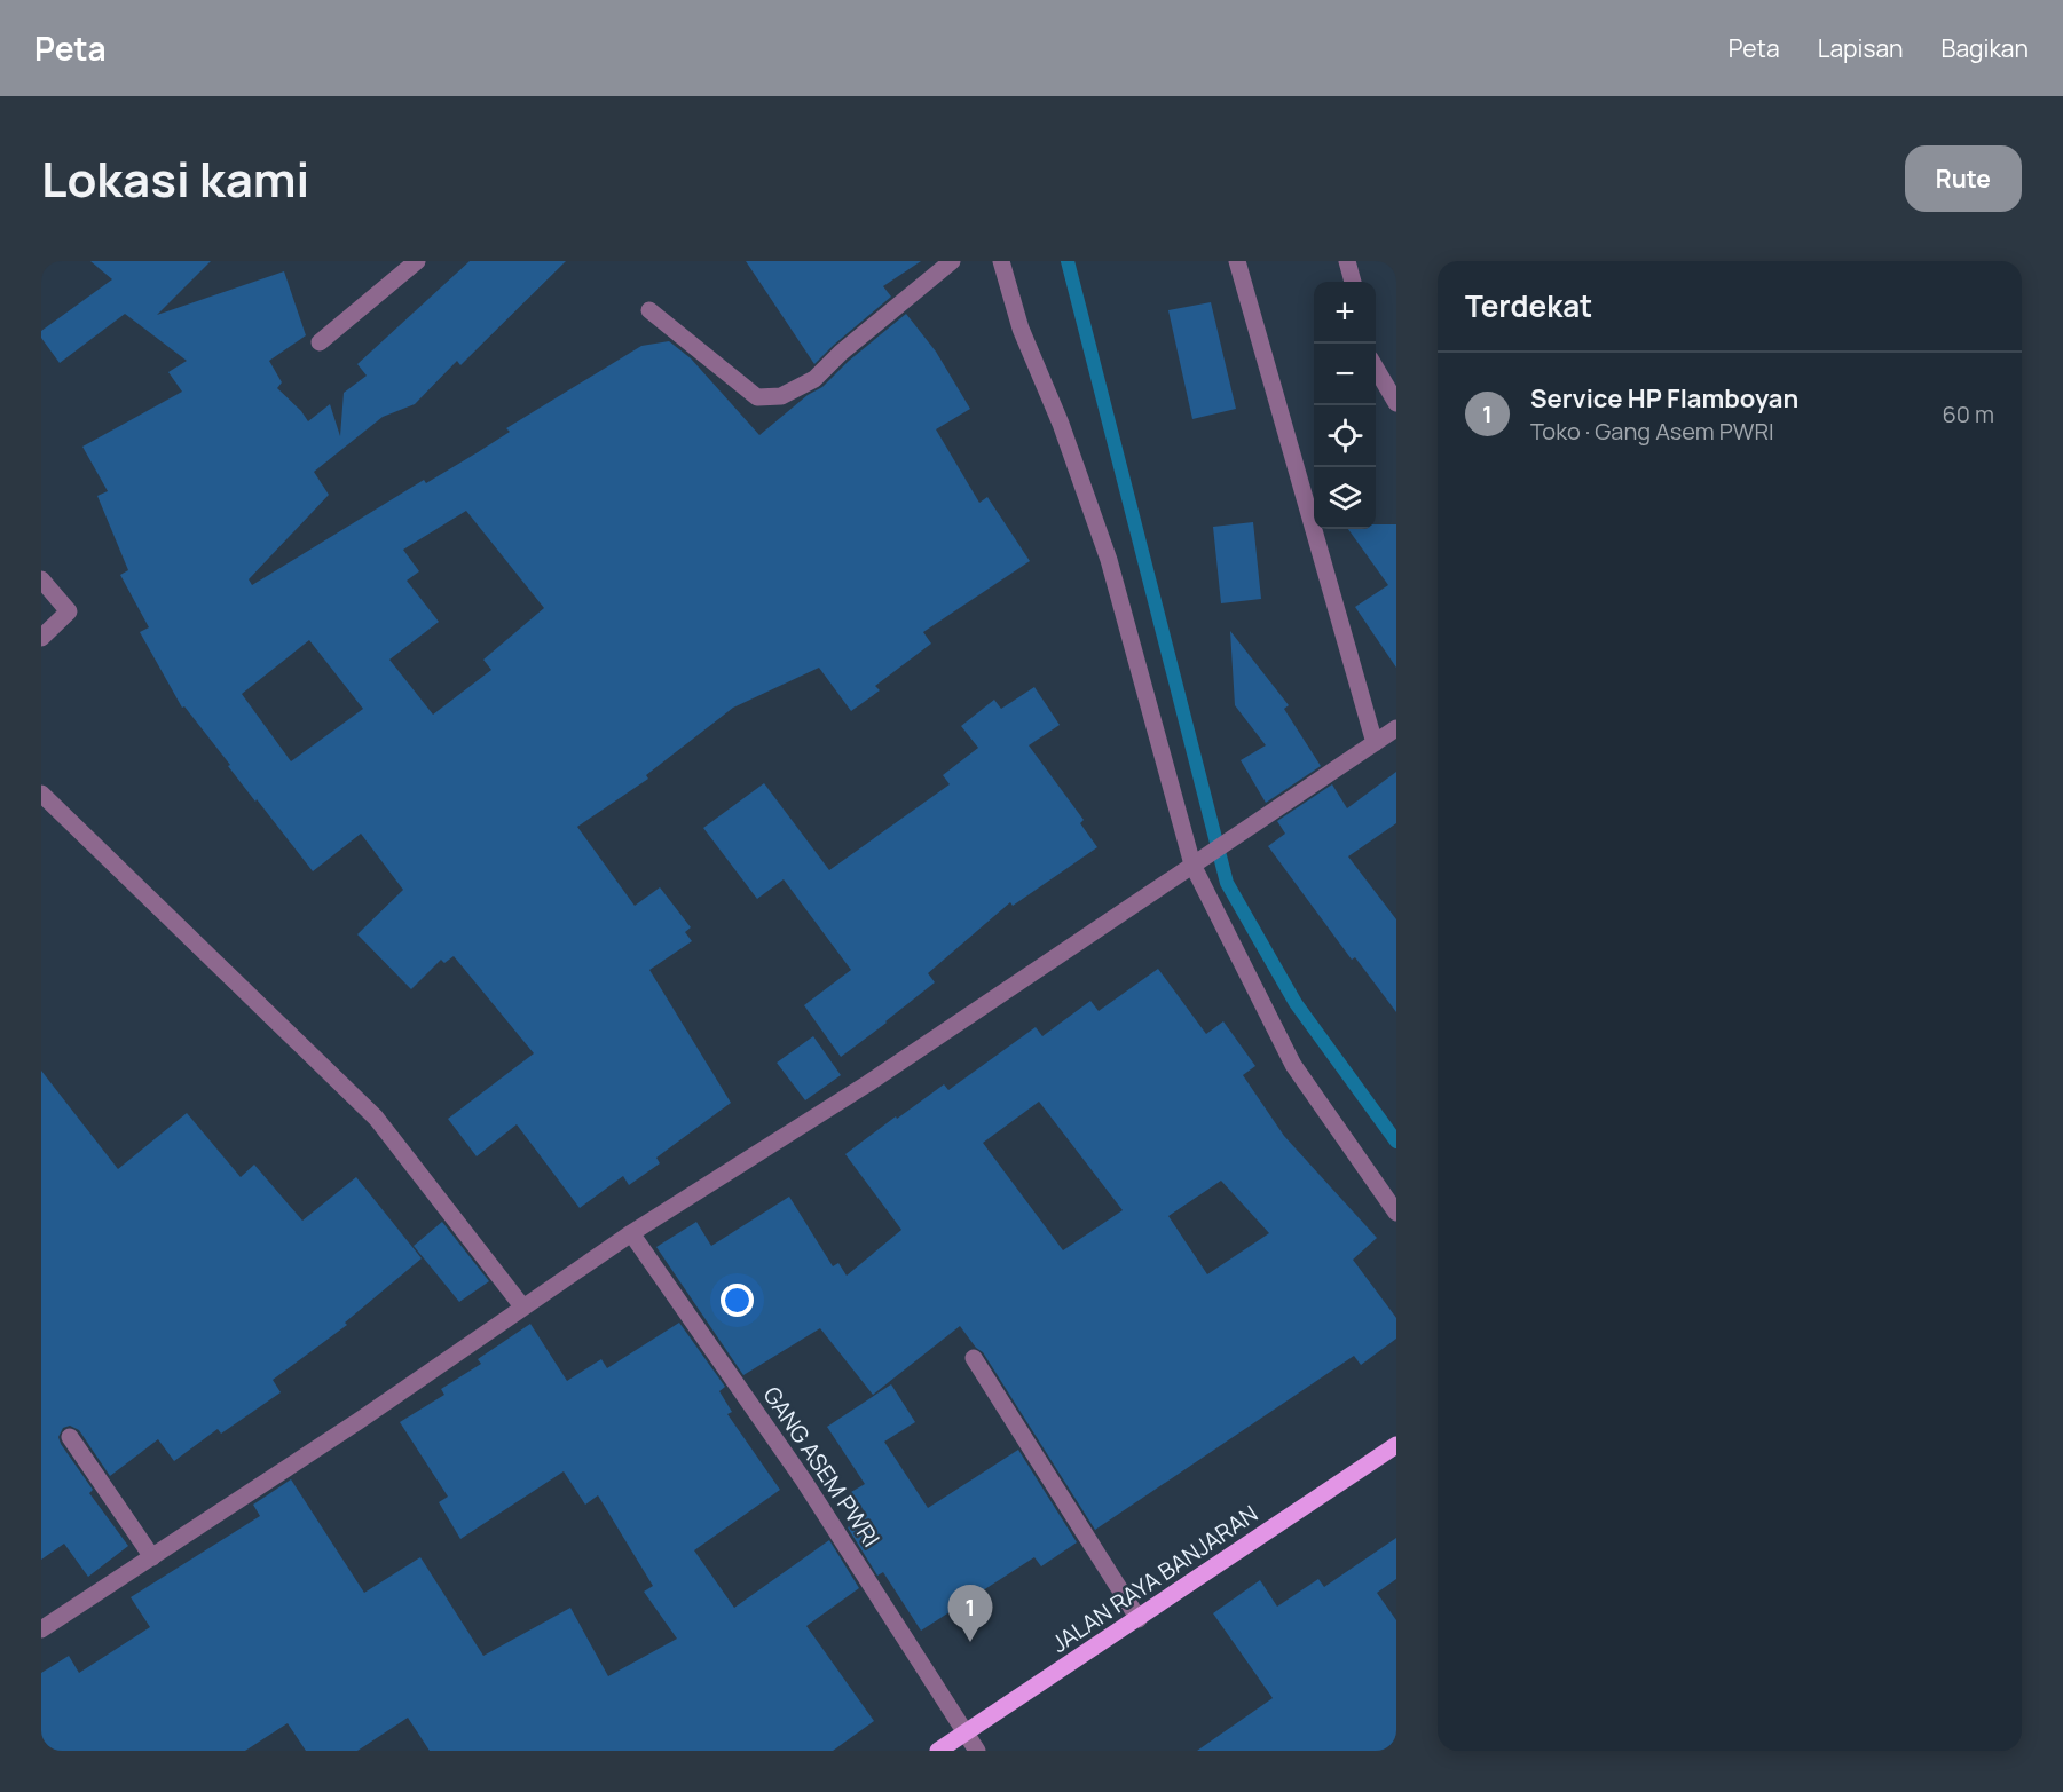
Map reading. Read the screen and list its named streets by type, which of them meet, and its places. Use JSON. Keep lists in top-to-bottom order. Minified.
{"streets":{"main road":["JALAN RAYA BANJARAN"],"street":["GANG ASEM PWRI"]},"crossings":[["GANG ASEM PWRI","JALAN RAYA BANJARAN"]],"page":{"header":"Peta","nav":["Peta","Lapisan","Bagikan"],"title":"Lokasi kami","buttons":"Rute","heading":"Terdekat","map_buttons":["+","−"],"list":[{"mark":"1","name":"Service HP Flamboyan","note":"Toko · Gang Asem PWRI","value":"60 m"}],"pins":"1"}}
